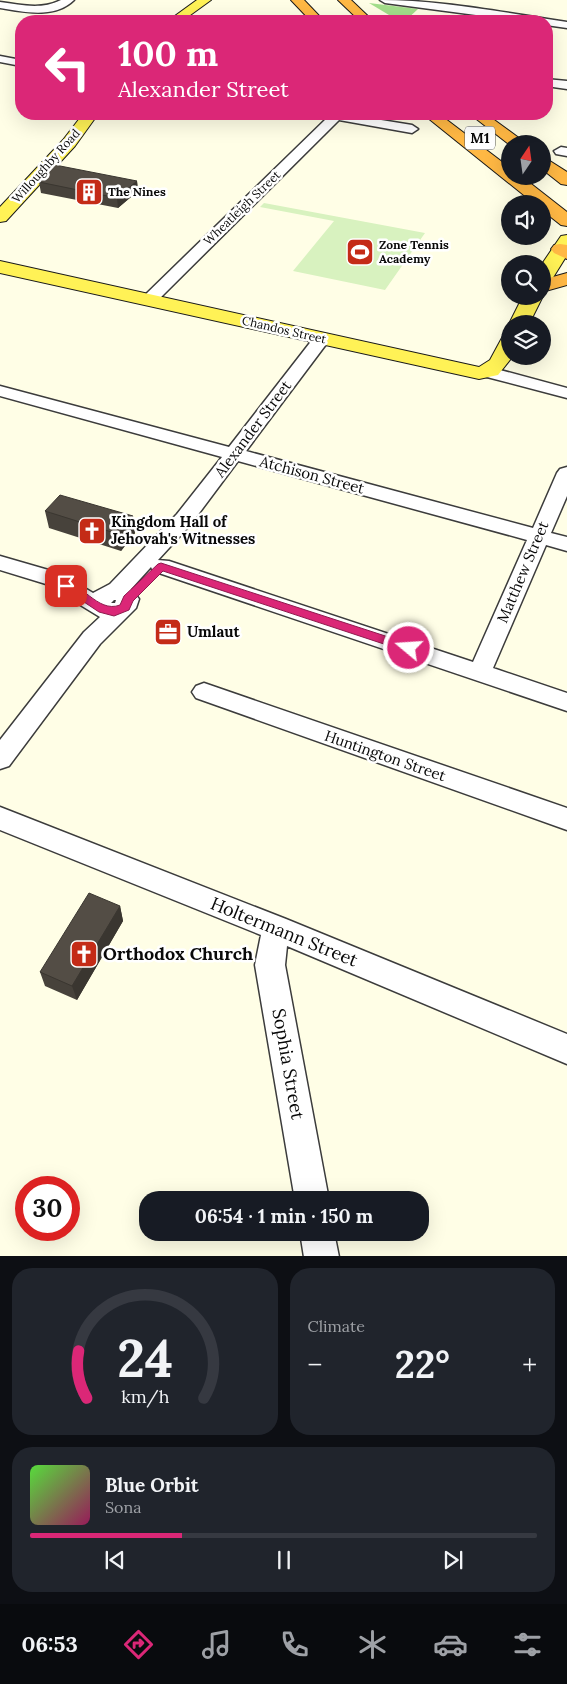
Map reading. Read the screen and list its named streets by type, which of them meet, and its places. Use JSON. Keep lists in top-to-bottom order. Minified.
{"streets":{"highway":["M1"],"main road":["Willoughby Road","Chandos Street"],"street":["Wheatleigh Street","Alexander Street","Atchison Street","Matthew Street","Huntington Street","Holtermann Street","Sophia Street"]},"crossings":[["Wheatleigh Street","Chandos Street"],["Chandos Street","Alexander Street"],["Alexander Street","Atchison Street"],["Atchison Street","Matthew Street"],["Holtermann Street","Sophia Street"]],"places":{"building":["The Nines"],"sports":["Zone Tennis Academy"],"church":["Kingdom Hall of Jehovah's Witnesses","Orthodox Church"],"office":["Umlaut"]},"north":"top","page":{"turn":["100 m","Alexander Street"],"limit":"30","trip":"06:54 · 1 min · 150 m","tile":"Climate","heat":["−","22°","+"],"song":["Blue Orbit","Sona"],"tabs":"06:53","gauge":["24","km/h"]}}
